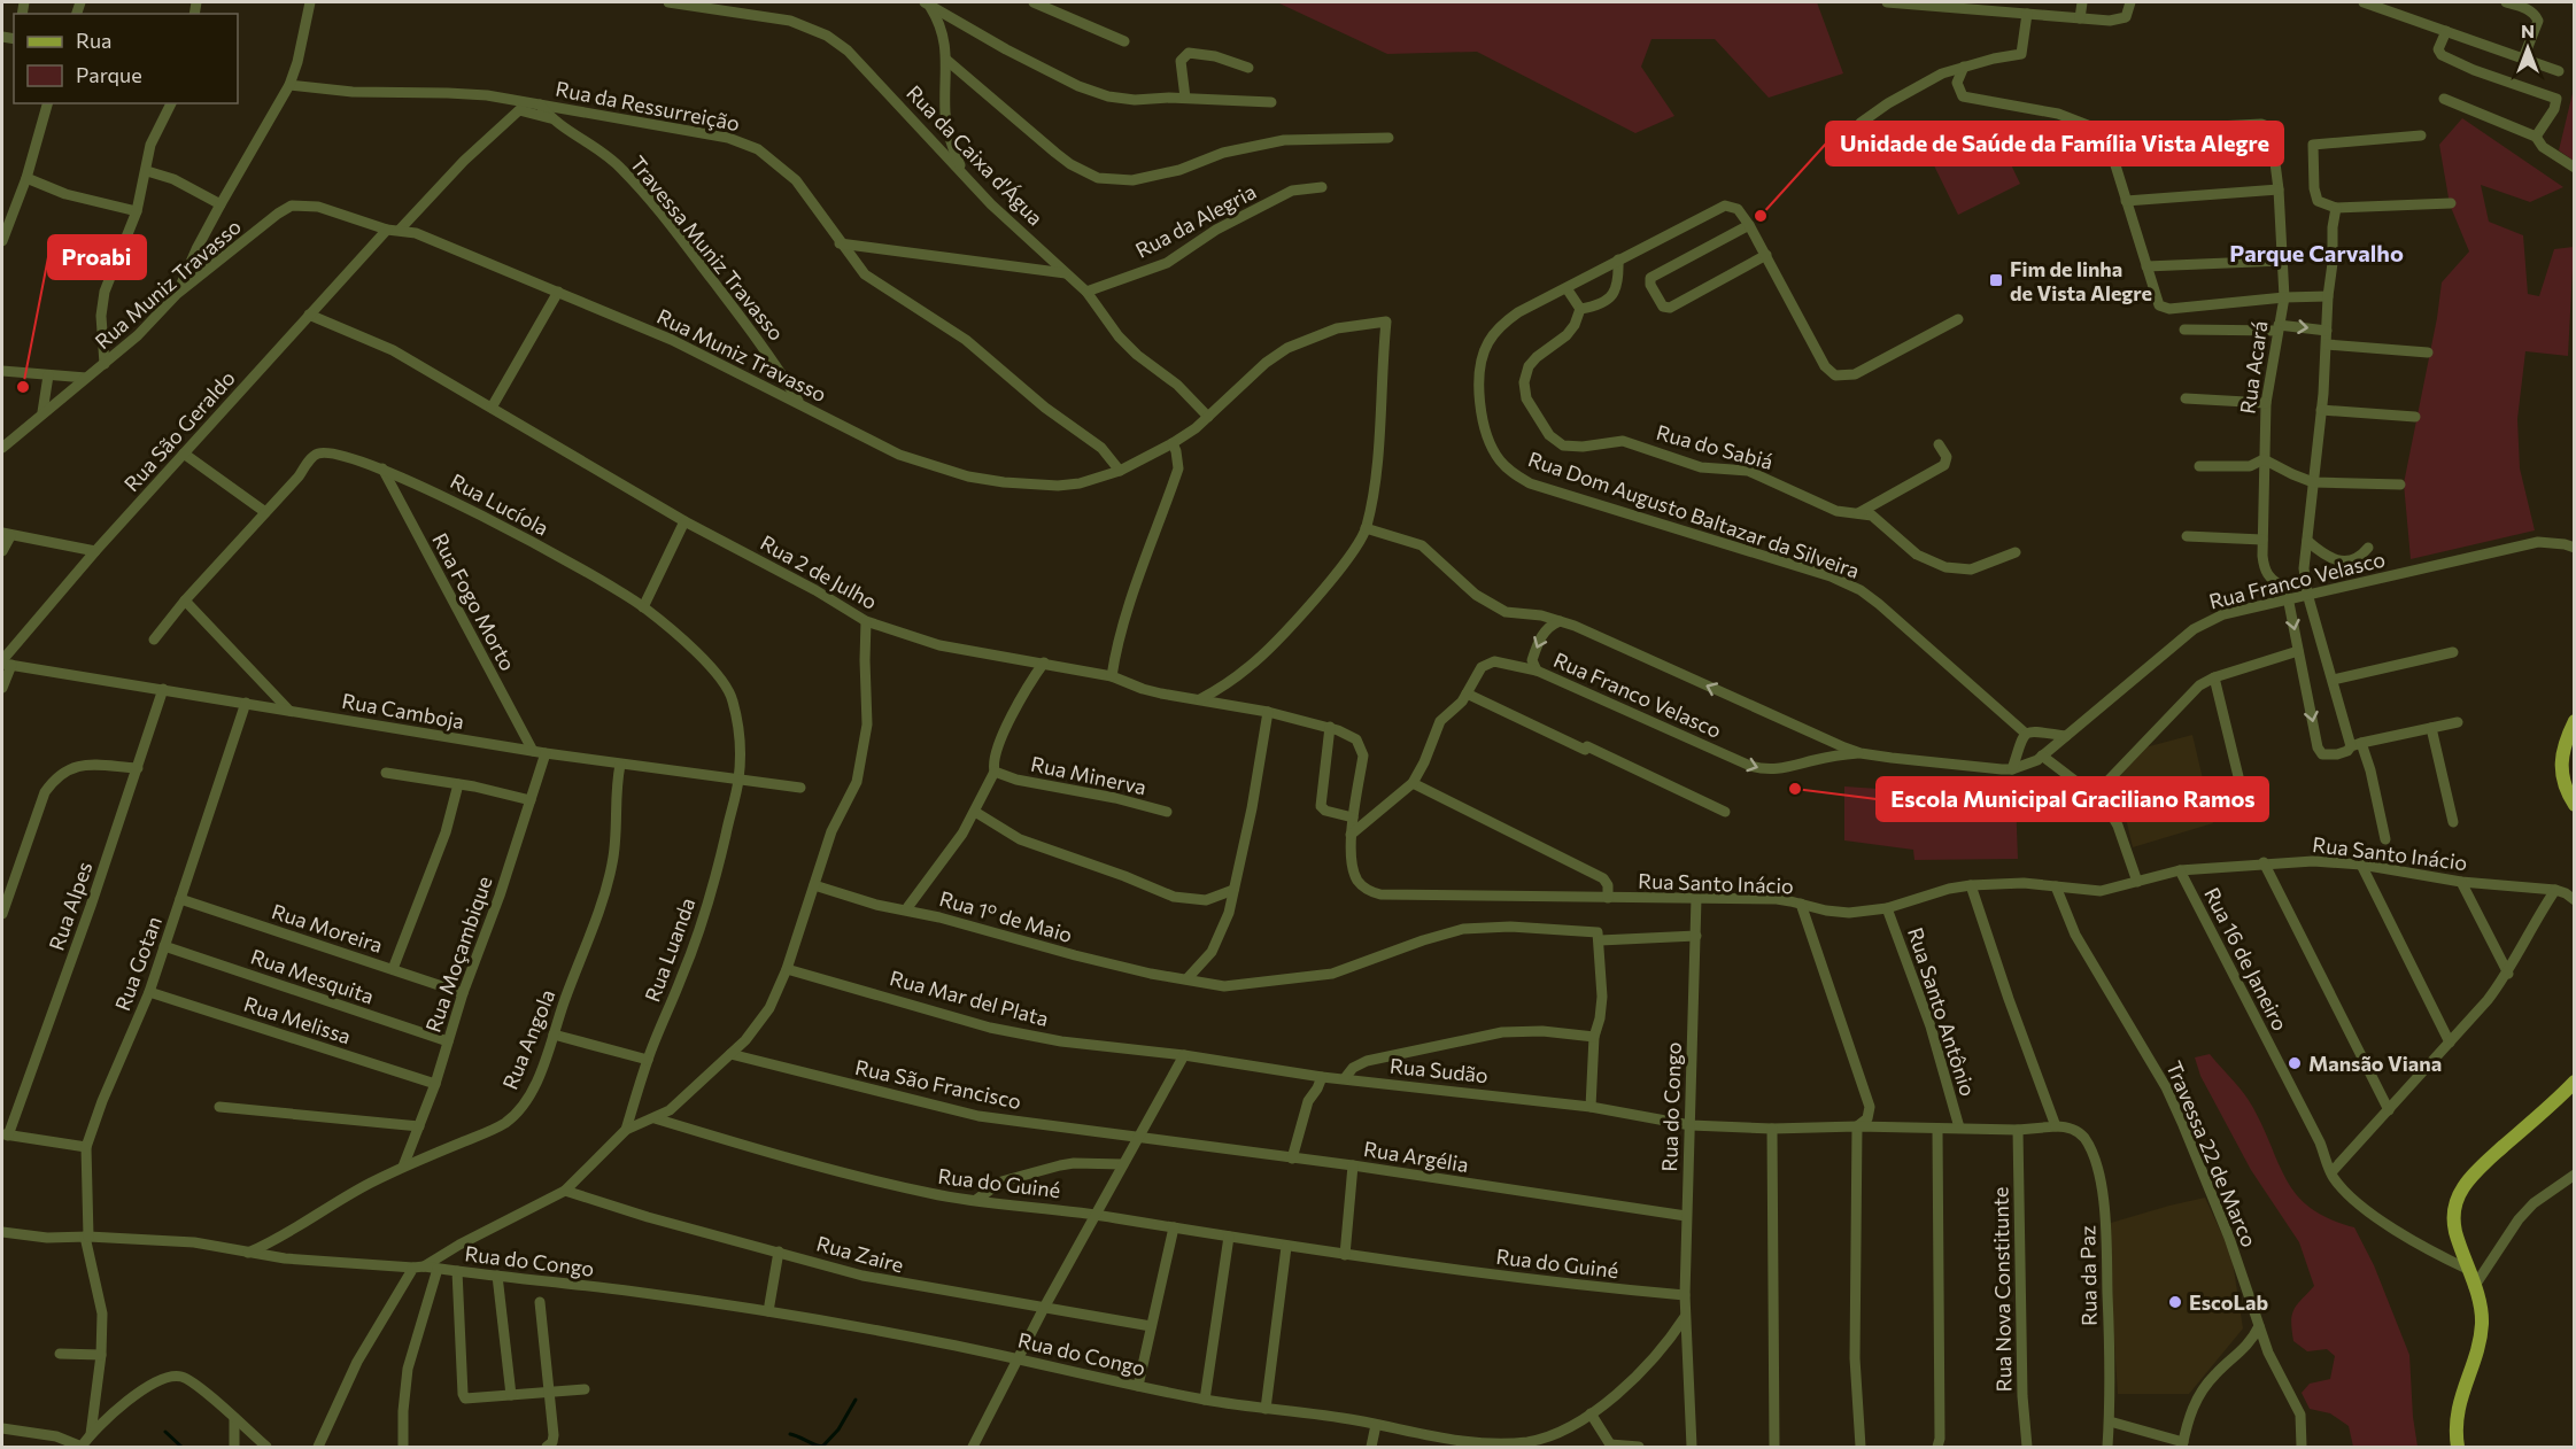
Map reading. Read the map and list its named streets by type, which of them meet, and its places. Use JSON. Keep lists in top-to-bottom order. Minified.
{"streets":{"street":["Rua da Ressurreição","Rua da Caixa d'Água","Rua da Alegria","Travessa Muniz Travasso","Rua Muniz Travasso","Rua Acará","Rua São Geraldo","Rua do Sabiá","Rua Lucíola","Rua Dom Augusto Baltazar da Silveira","Rua 2 de Julho","Rua Franco Velasco","Rua Fogo Morto","Rua Camboja","Rua Minerva","Rua Santo Inácio","Rua Alpes","Rua 1º de Maio","Rua Moreira","Rua Luanda","Rua Moçambique","Rua 16 de Janeiro","Rua Gotan","Rua Mesquita","Rua Mar del Plata","Rua Santo Antônio","Rua Melissa","Rua Angola","Rua Sudão","Rua São Francisco","Rua do Congo","Travessa 22 de Marco","Rua Argélia","Rua do Guiné","Rua Zaire","Rua da Paz","Rua Nova Constitunte"]},"crossings":[["Rua da Ressurreição","Travessa Muniz Travasso"],["Rua da Ressurreição","Rua Muniz Travasso"],["Rua da Caixa d'Água","Rua da Alegria"],["Rua da Caixa d'Água","Rua Muniz Travasso"],["Travessa Muniz Travasso","Rua Muniz Travasso"],["Rua Muniz Travasso","Rua São Geraldo"],["Rua Acará","Rua Franco Velasco"],["Rua São Geraldo","Rua 2 de Julho"],["Rua São Geraldo","Rua Camboja"],["Rua Lucíola","Rua Fogo Morto"],["Rua Lucíola","Rua Camboja"],["Rua Lucíola","Rua Luanda"],["Rua Dom Augusto Baltazar da Silveira","Rua Franco Velasco"],["Rua 2 de Julho","Rua Santo Inácio"],["Rua Fogo Morto","Rua Camboja"],["Rua Camboja","Rua Alpes"],["Rua Camboja","Rua Luanda"],["Rua Camboja","Rua Moçambique"],["Rua Camboja","Rua Gotan"],["Rua Camboja","Rua Angola"],["Rua Santo Inácio","Rua 16 de Janeiro"],["Rua Santo Inácio","Rua Santo Antônio"],["Rua Santo Inácio","Rua do Congo"],["Rua Santo Inácio","Travessa 22 de Marco"],["Rua 1º de Maio","Rua do Congo"],["Rua Moreira","Rua Moçambique"],["Rua Moreira","Rua Gotan"],["Rua Moçambique","Rua Mesquita"],["Rua Moçambique","Rua Melissa"],["Rua Moçambique","Rua Angola"],["Rua Gotan","Rua Mesquita"],["Rua Gotan","Rua Melissa"],["Rua Gotan","Rua do Congo"],["Rua Mar del Plata","Rua Sudão"],["Rua Santo Antônio","Rua Sudão"],["Rua Angola","Rua do Congo"],["Rua Sudão","Rua do Congo"],["Rua Sudão","Rua da Paz"],["Rua Sudão","Rua Nova Constitunte"],["Rua São Francisco","Rua Argélia"],["Rua do Congo","Rua Argélia"],["Rua do Congo","Rua do Guiné"]],"districts":["Parque Carvalho"],"places":{"other":["Unidade de Saúde da Família Vista Alegre","Proabi","Escola Municipal Graciliano Ramos","Mansão Viana","EscoLab"],"transit":["Fim de linha de Vista Alegre"]},"legend":["Rua","Parque"],"north":"top"}
